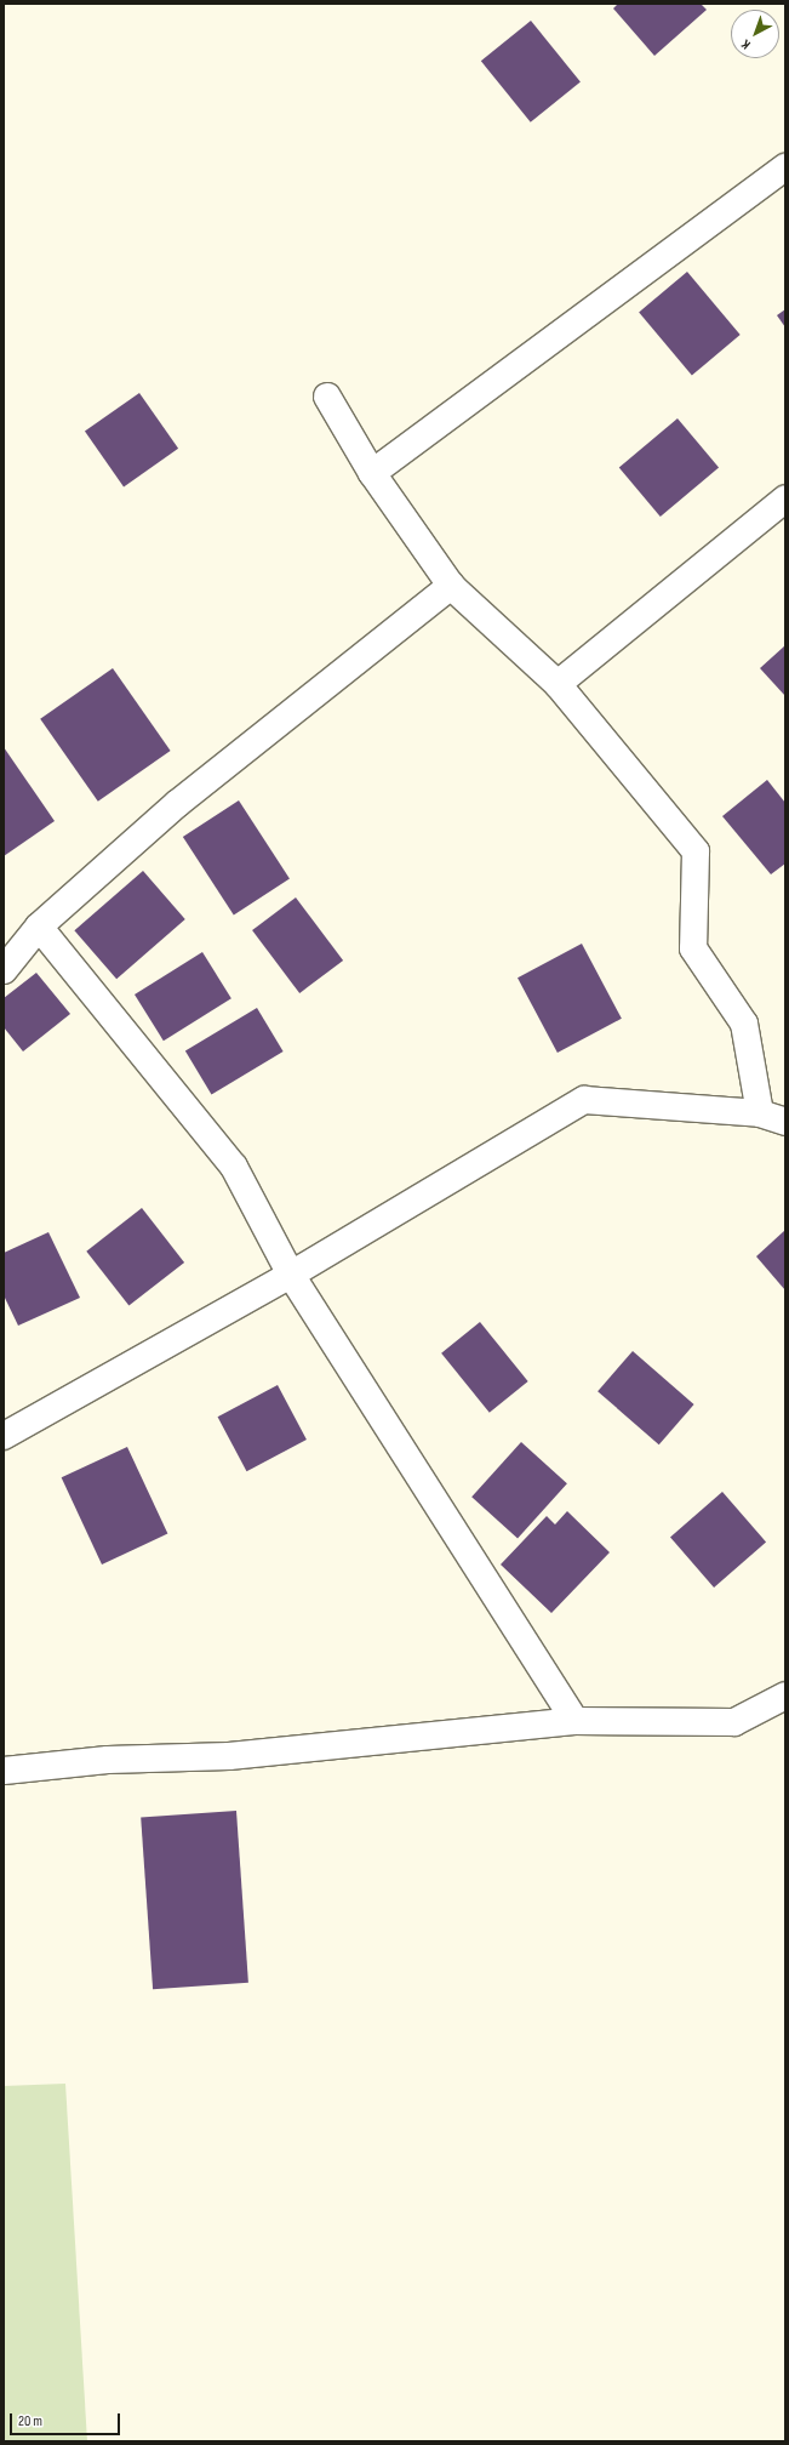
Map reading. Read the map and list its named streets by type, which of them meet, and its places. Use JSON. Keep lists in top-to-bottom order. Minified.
{"scale_bar":"20 m","north":"bottom left"}
